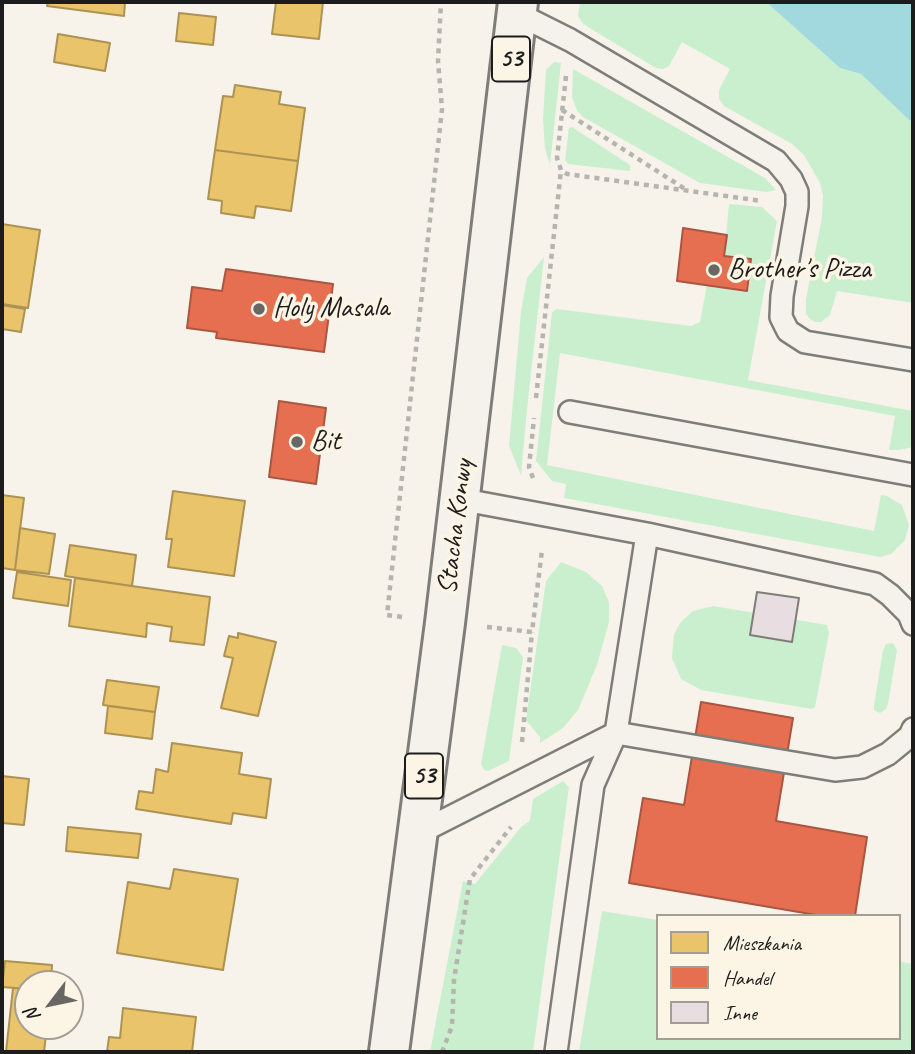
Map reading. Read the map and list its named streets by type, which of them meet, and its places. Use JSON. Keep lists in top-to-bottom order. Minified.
{"streets":{"main road":["53","Stacha Konwy"]},"places":["Brother's Pizza","Holy Masala","Bit"],"legend":["Mieszkania","Handel","Inne"],"north":"bottom left"}
